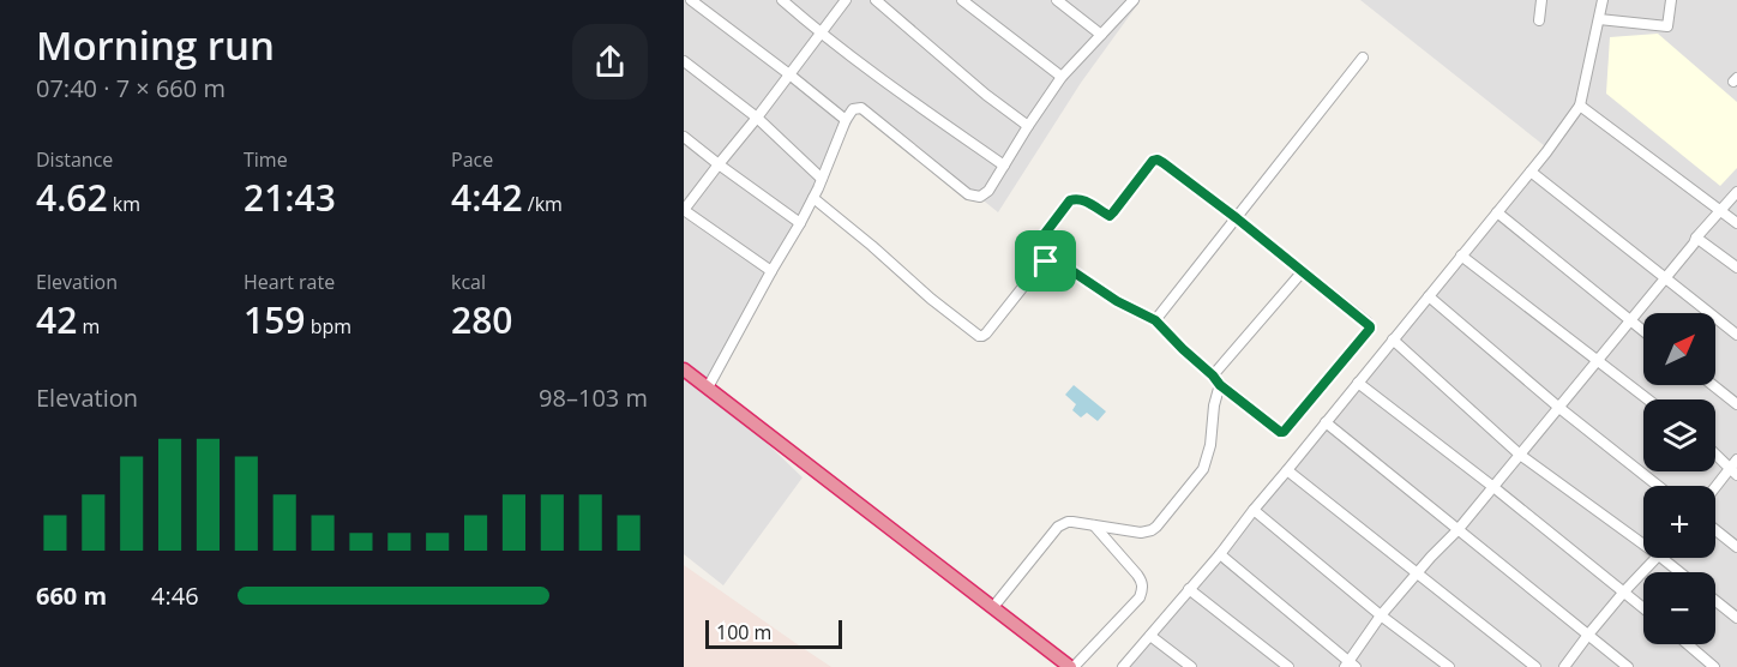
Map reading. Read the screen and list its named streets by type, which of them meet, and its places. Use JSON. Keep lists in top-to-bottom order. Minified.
{"scale_bar":"100 m","north":"top right","page":{"heading":["Morning run","07:40 · 7 × 660 m"],"stats":[["Distance","4.62 km"],["Time","21:43"],["Pace","4:42 /km"],["Elevation","42 m"],["Heart rate","159 bpm"],["kcal","280"]],"map_buttons":["+","−"],"chart":["Elevation","98–103 m"],"list":[{"name":"660 m","note":"4:46"}],"scale":"100 m"}}
